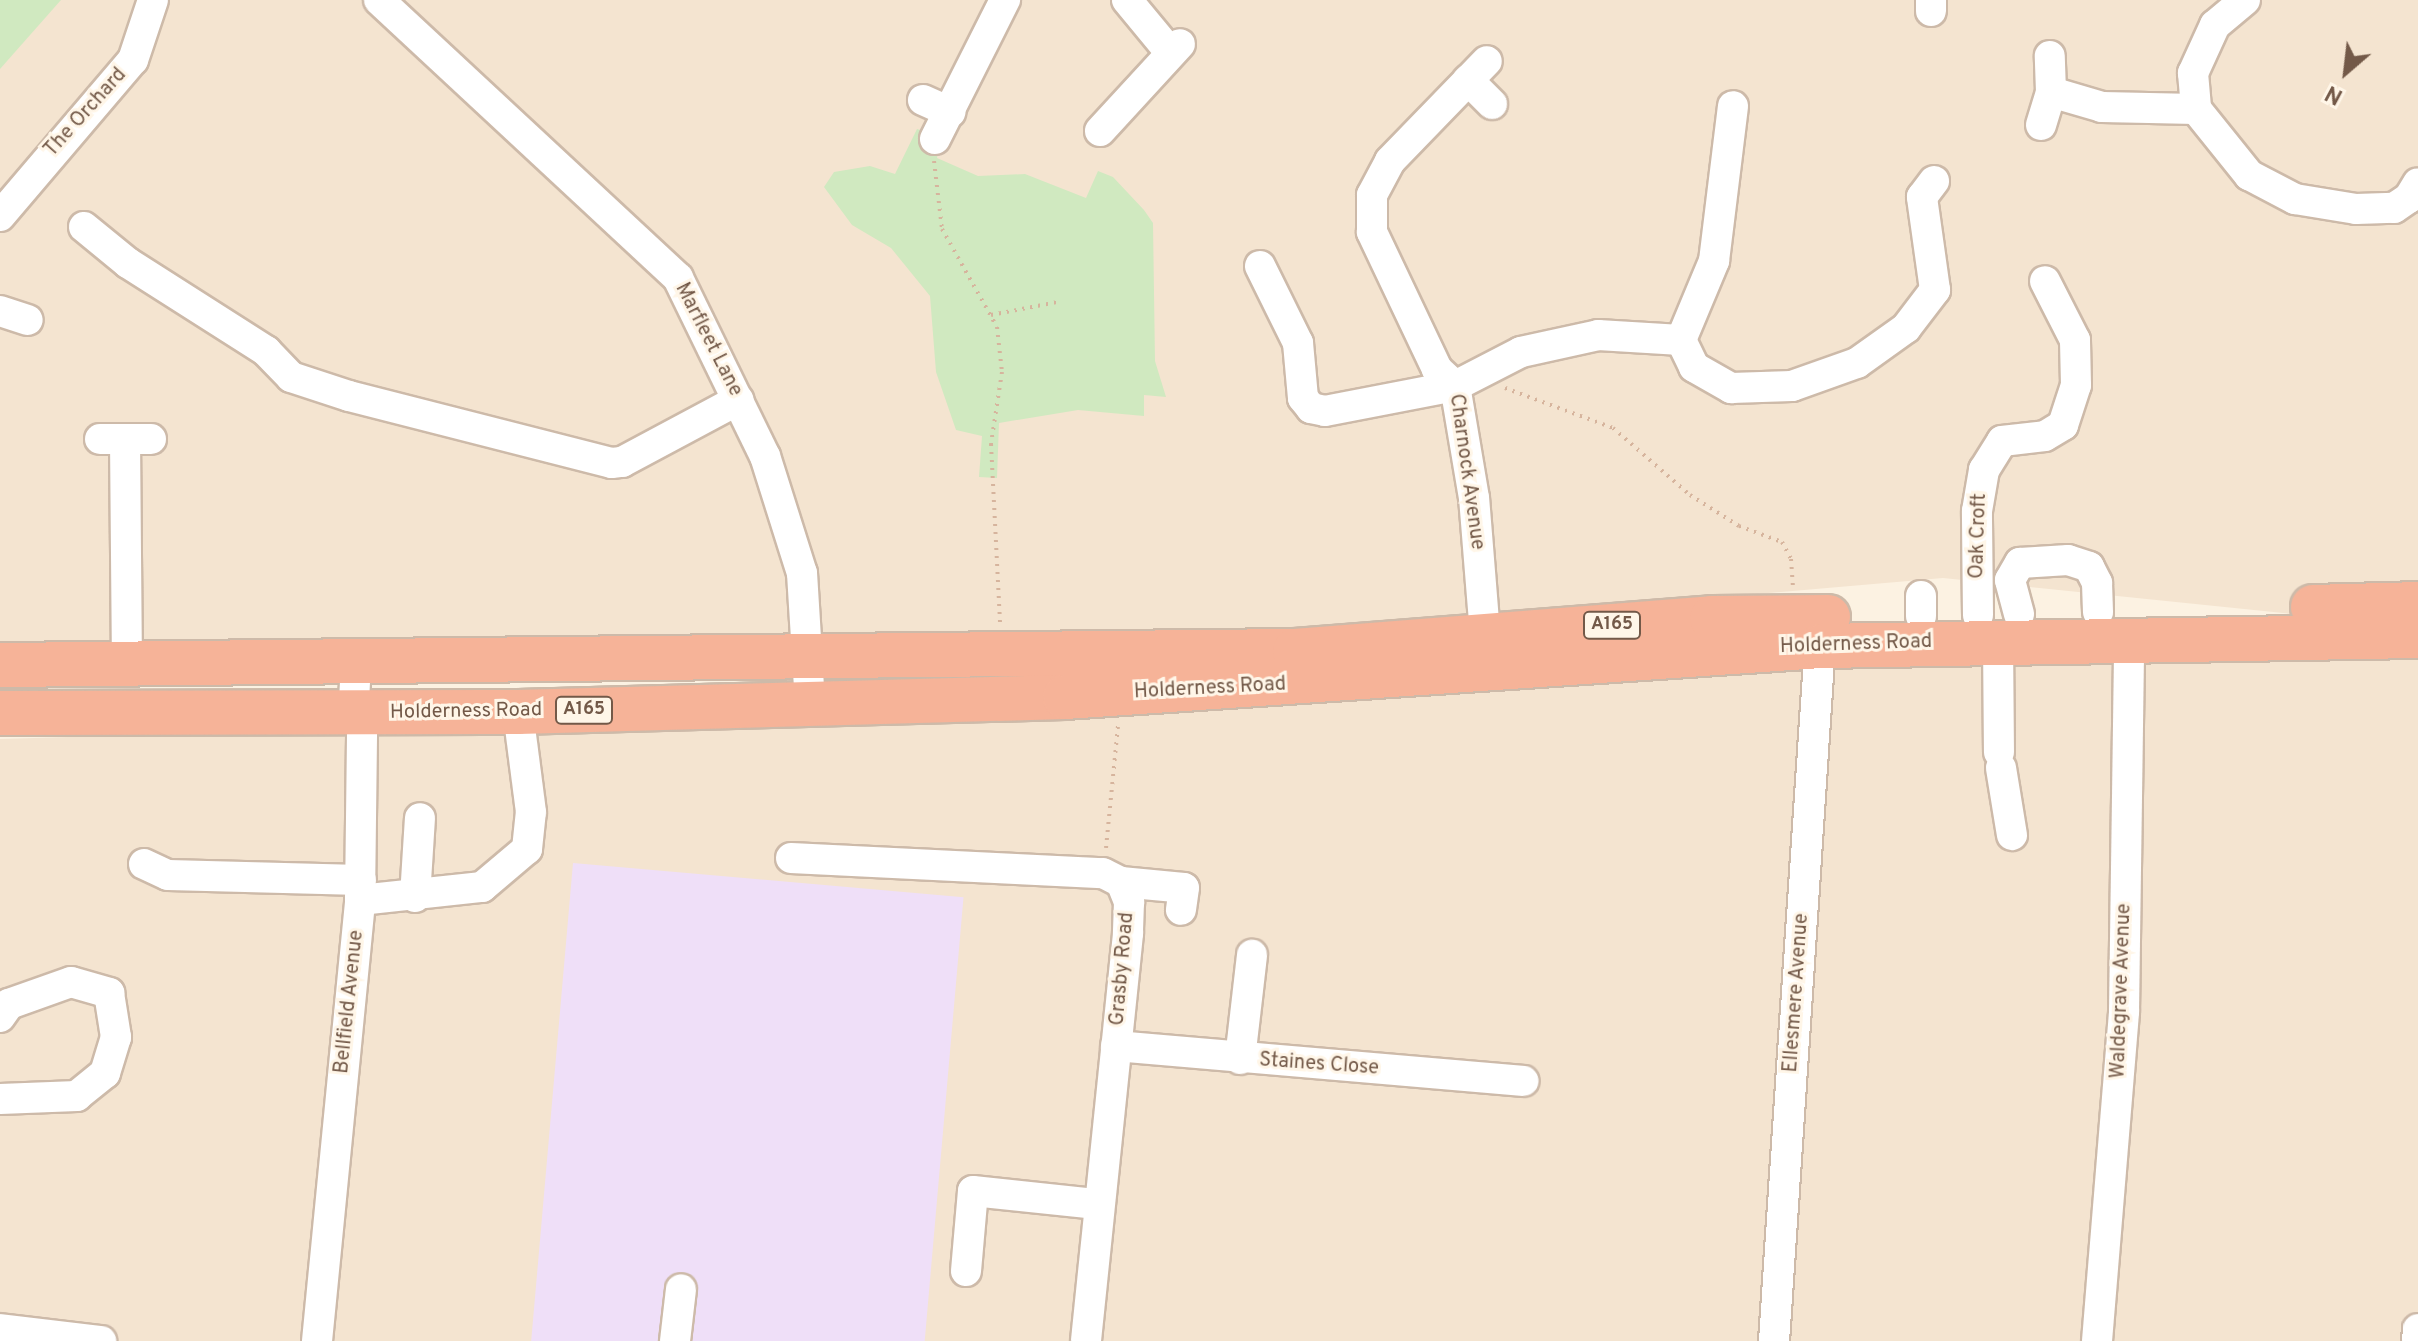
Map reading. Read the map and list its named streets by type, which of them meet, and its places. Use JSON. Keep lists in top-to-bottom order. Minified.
{"streets":{"highway":["A165","Holderness Road"],"street":["The Orchard","Marfleet Lane","Charnock Avenue","Oak Croft","Grasby Road","Waldegrave Avenue","Ellesmere Avenue","Bellfield Avenue","Staines Close"]},"crossings":[["Marfleet Lane","Holderness Road"],["Charnock Avenue","Holderness Road"],["Oak Croft","Holderness Road"],["Holderness Road","Waldegrave Avenue"],["Holderness Road","Ellesmere Avenue"],["Holderness Road","Bellfield Avenue"],["Grasby Road","Staines Close"]],"north":"bottom left"}
